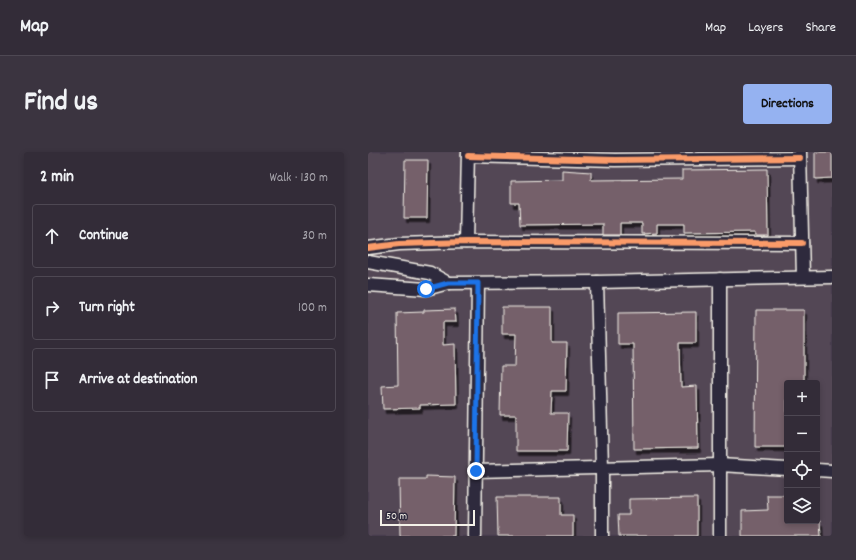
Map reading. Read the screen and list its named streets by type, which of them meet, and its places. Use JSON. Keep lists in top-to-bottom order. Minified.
{"scale_bar":"50 m","page":{"header":"Map","nav":["Map","Layers","Share"],"title":"Find us","buttons":"Directions","heading":["2 min","Walk · 130 m"],"list":[["Continue","30 m"],["Turn right","100 m"],"Arrive at destination"],"map_buttons":["+","−"],"scale":"50 m"}}
